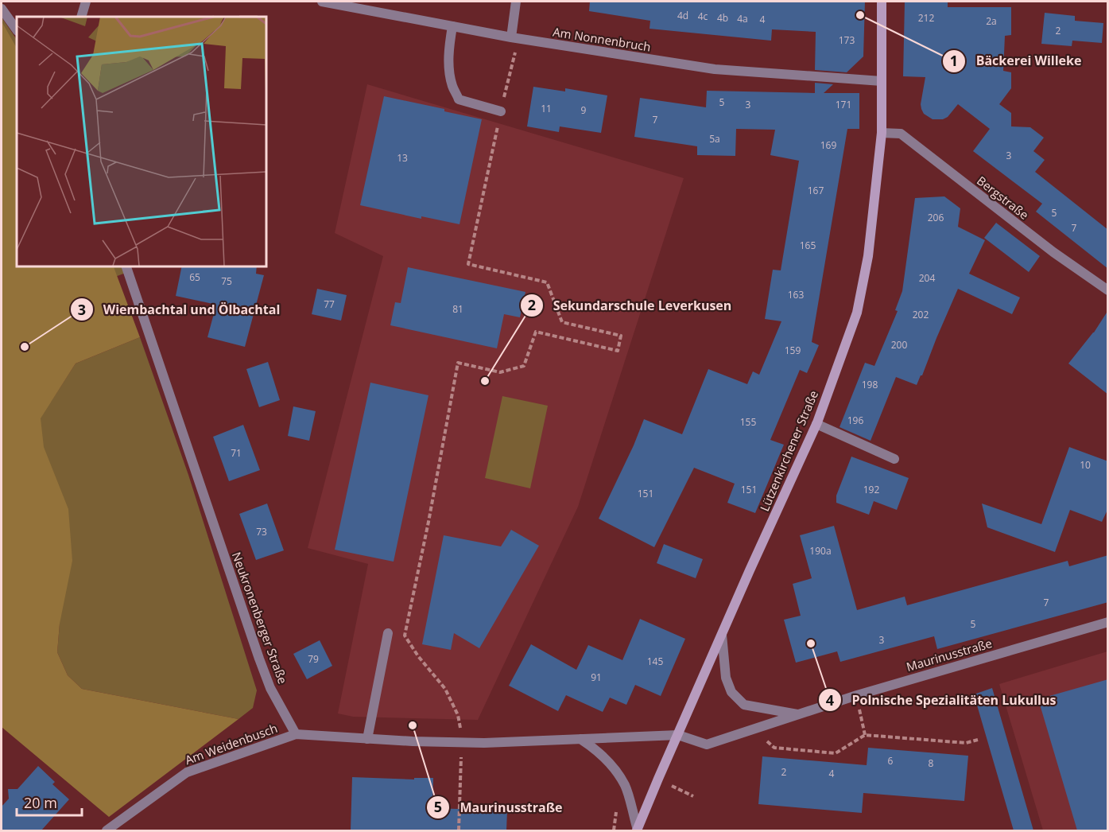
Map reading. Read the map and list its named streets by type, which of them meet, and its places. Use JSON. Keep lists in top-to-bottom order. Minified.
{"streets":{"main road":["Lützenkirchener Straße"],"street":["Am Nonnenbruch","Bergstraße","Neukronenberger Straße","Maurinusstraße","Am Weidenbusch"]},"crossings":[["Am Nonnenbruch","Lützenkirchener Straße"],["Bergstraße","Lützenkirchener Straße"],["Lützenkirchener Straße","Maurinusstraße"],["Neukronenberger Straße","Am Weidenbusch"]],"places":["Bäckerei Willeke","Wiembachtal und Ölbachtal","Sekundarschule Leverkusen","Polnische Spezialitäten Lukullus","Maurinusstraße"],"house_numbers":["4d","4c","4b","212","4a","4","2a","2","173","5","3","171","11","9","7","5a","169","3","13","167","5","206","7","165","65","204","75","163","77","81","202","200","159","198","196","155","71","10","151","192","151","73","190a","7","5","3","79","145","91","6","8","2","4"],"scale_bar":"20 m"}
